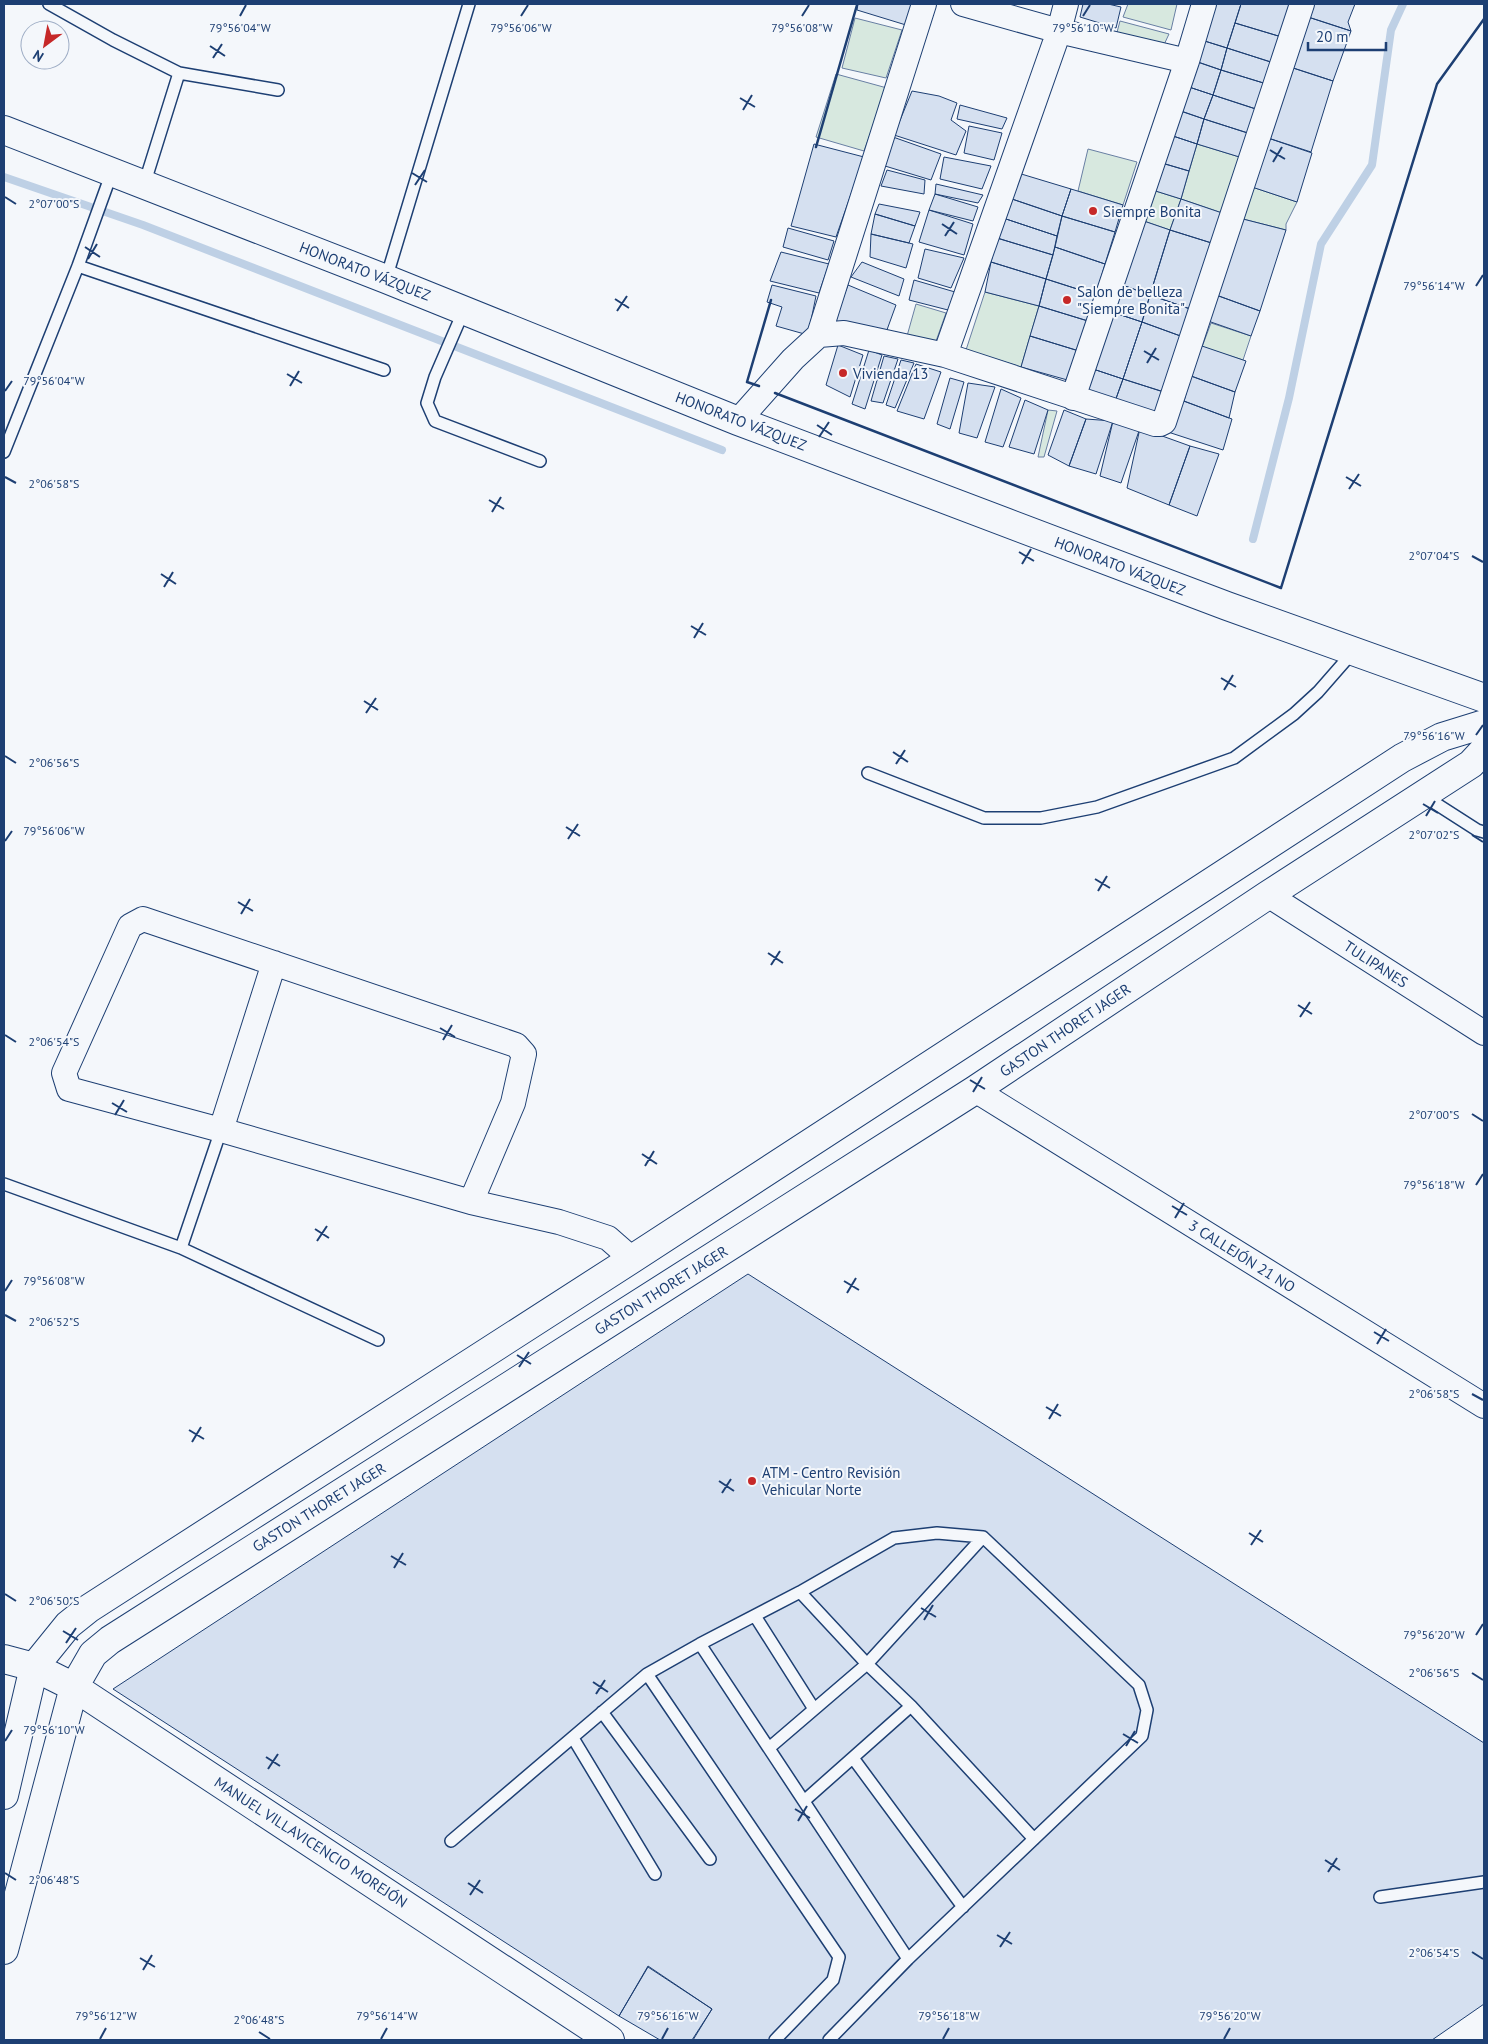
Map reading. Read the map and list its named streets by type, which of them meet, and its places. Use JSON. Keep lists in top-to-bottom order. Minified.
{"streets":{"street":["HONORATO VÁZQUEZ","TULIPANES","GASTON THORET JAGER","3 CALLEJÓN 21 NO","MANUEL VILLAVICENCIO MOREJÓN"]},"crossings":[["TULIPANES","GASTON THORET JAGER"],["GASTON THORET JAGER","3 CALLEJÓN 21 NO"],["GASTON THORET JAGER","MANUEL VILLAVICENCIO MOREJÓN"]],"places":["Siempre Bonita","Salon de belleza \"Siempre Bonita\"","Vivienda 13","ATM - Centro Revisión Vehicular Norte"],"scale_bar":"20 m","north":"bottom left","coordinates":["79°56'04\"W","79°56'06\"W","79°56'08\"W","79°56'10\"W","2°07'00\"S","79°56'14\"W","2°06'58\"S","2°07'04\"S","79°56'16\"W","2°06'56\"S","2°07'02\"S","2°06'54\"S","79°56'18\"W","2°06'52\"S","2°06'50\"S","79°56'20\"W","2°06'48\"S","79°56'12\"W"]}
